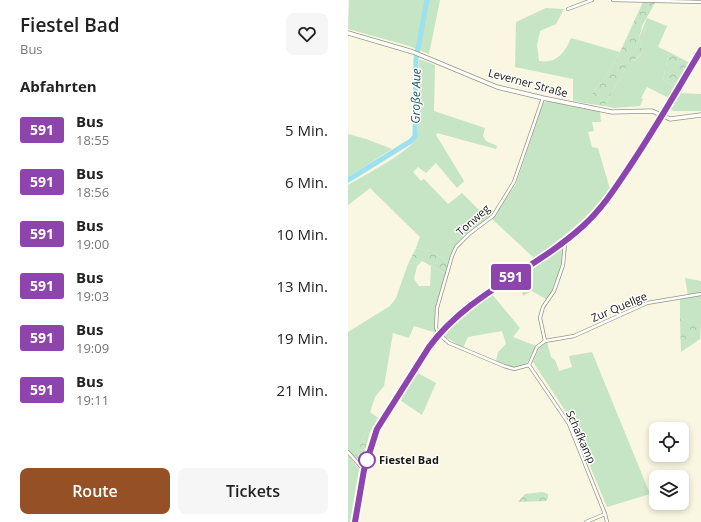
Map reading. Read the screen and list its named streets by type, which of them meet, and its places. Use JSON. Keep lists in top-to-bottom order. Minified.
{"streets":{"street":["Leverner Straße","Tonweg","Zur Quellge","Schafkamp"]},"crossings":[["Leverner Straße","Tonweg"]],"water":["Große Aue"],"places":["Fiestel Bad"],"lines":["bus line 591"],"page":{"heading":[["Fiestel Bad","Bus"],"Abfahrten"],"on_map":"591","list":[{"mark":"591","name":"Bus","note":"18:55","value":"5 Min."},{"mark":"591","name":"Bus","note":"18:56","value":"6 Min."},{"mark":"591","name":"Bus","note":"19:00","value":"10 Min."},{"mark":"591","name":"Bus","note":"19:03","value":"13 Min."},{"mark":"591","name":"Bus","note":"19:09","value":"19 Min."},{"mark":"591","name":"Bus","note":"19:11","value":"21 Min."}],"buttons":["Route","Tickets"]}}
